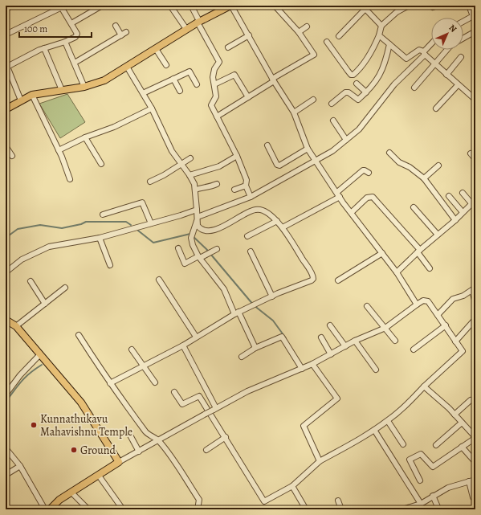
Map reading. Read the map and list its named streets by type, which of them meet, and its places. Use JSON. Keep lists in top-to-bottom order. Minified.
{"places":["Kunnathukavu Mahavishnu Temple","Ground"],"scale_bar":"100 m","north":"top right"}
